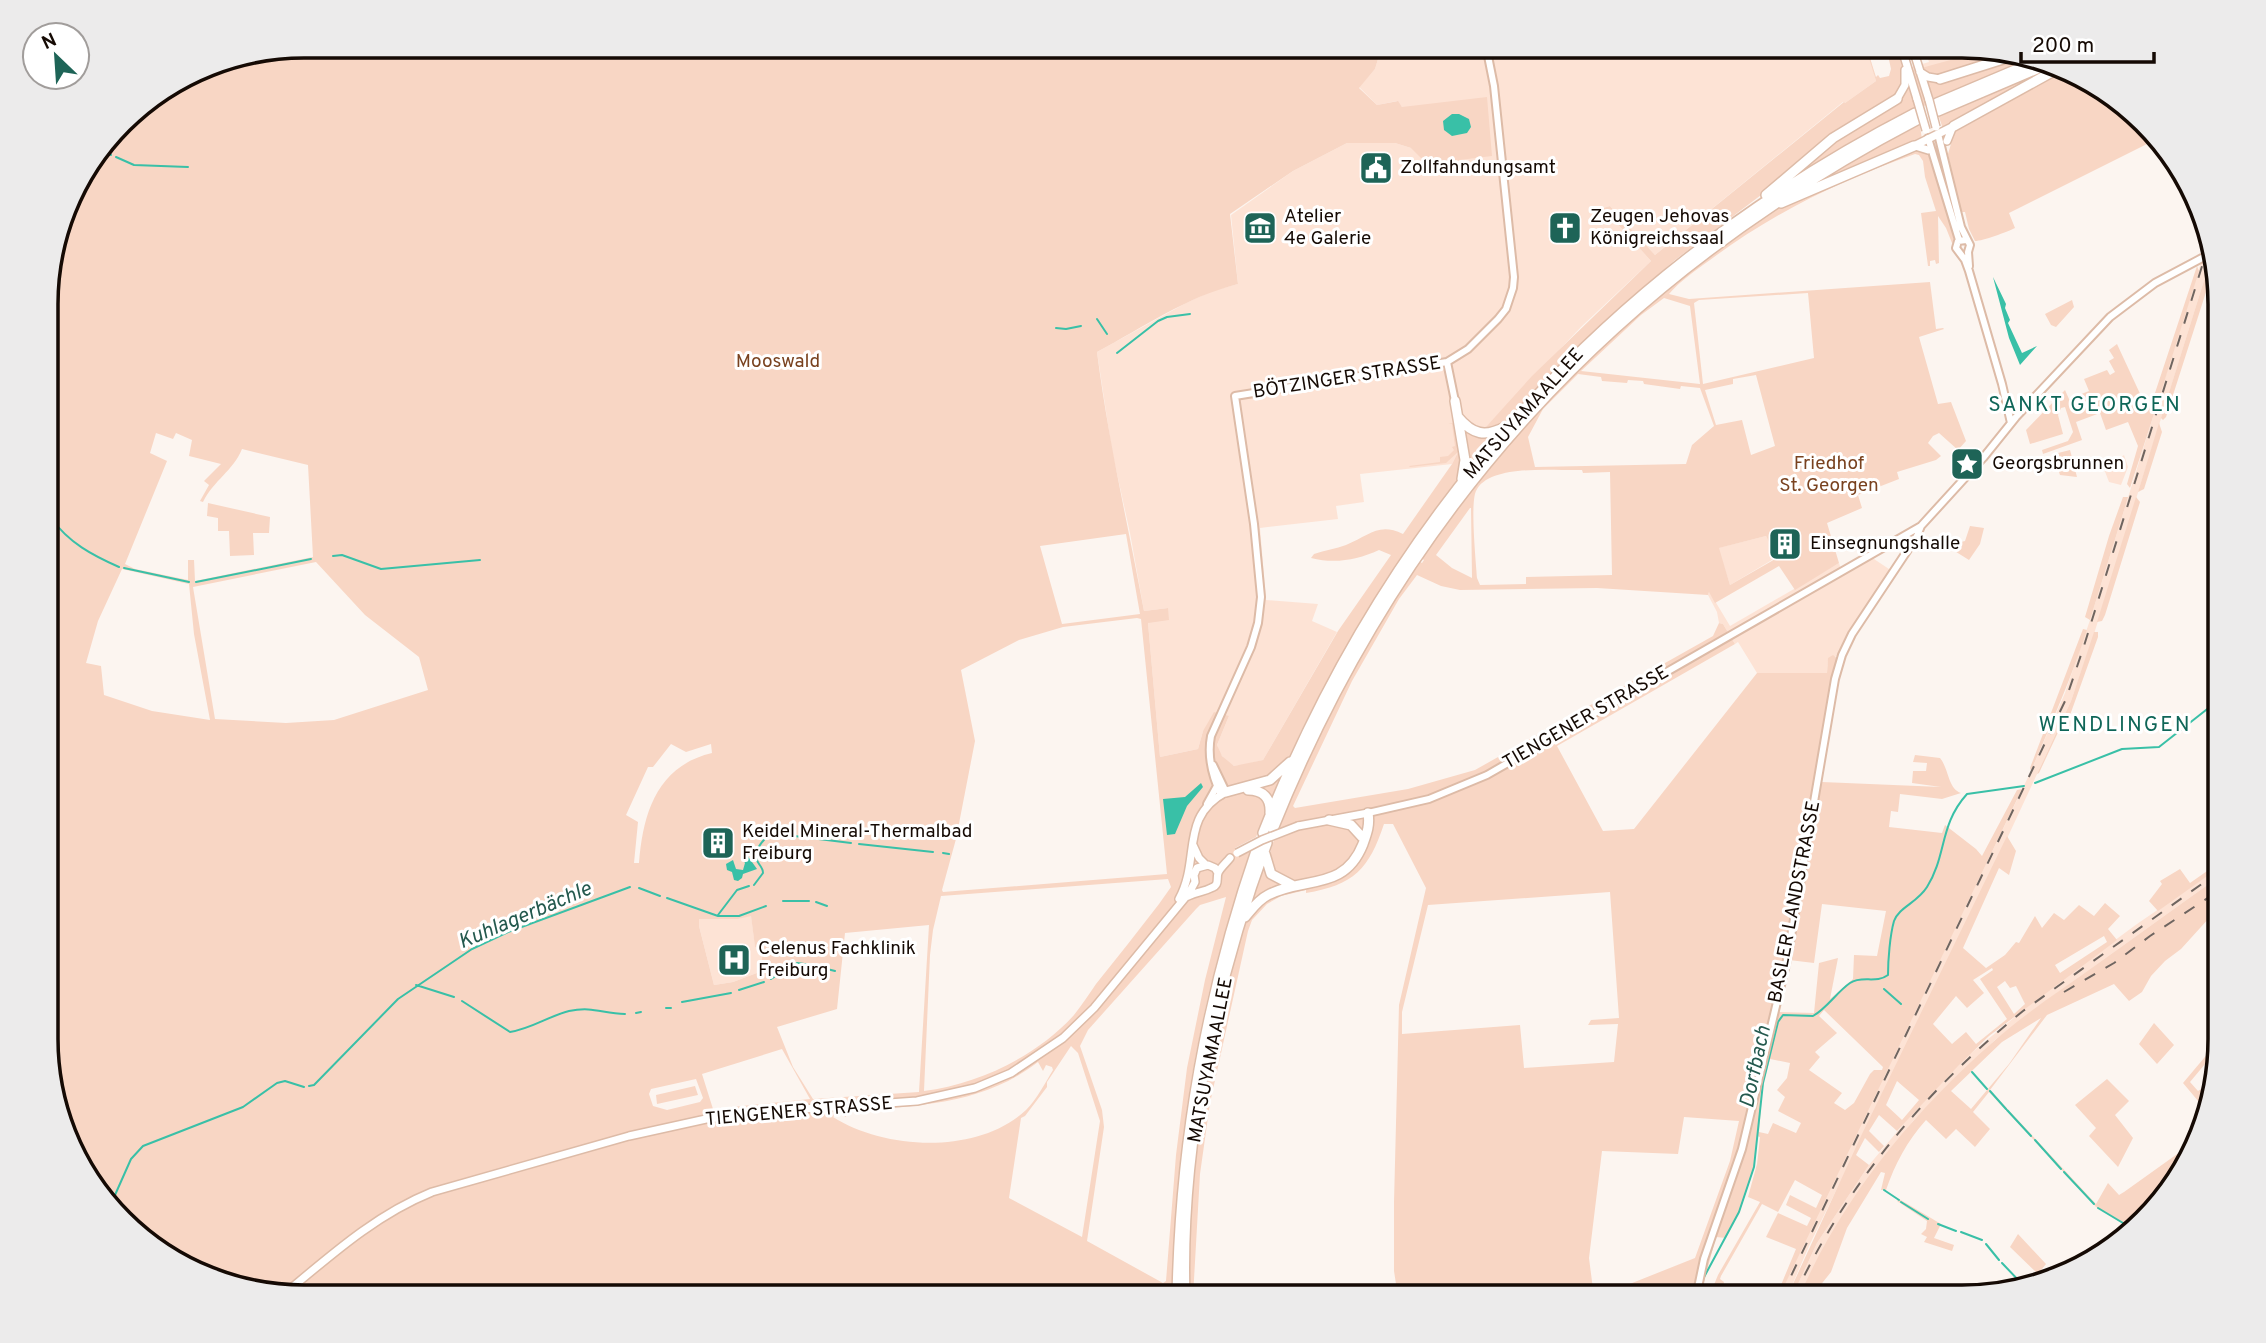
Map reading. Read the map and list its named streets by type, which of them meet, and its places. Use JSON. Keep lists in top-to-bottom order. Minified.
{"streets":{"highway":["MATSUYAMAALLEE"],"main road":["TIENGENER STRASSE"],"street":["BÖTZINGER STRASSE","BASLER LANDSTRASSE"]},"crossings":[["TIENGENER STRASSE","BASLER LANDSTRASSE"]],"districts":["SANKT GEORGEN","WENDLINGEN"],"water":["Kuhlagerbächle","Dorfbach"],"parks":["Mooswald","Friedhof St. Georgen"],"places":{"public building":["Zollfahndungsamt"],"museum":["Atelier 4e Galerie"],"church":["Zeugen Jehovas Königreichssaal"],"place":["Georgsbrunnen"],"building":["Einsegnungshalle","Keidel Mineral-Thermalbad Freiburg"],"hospital":["Celenus Fachklinik Freiburg"]},"scale_bar":"200 m","north":"top left"}
